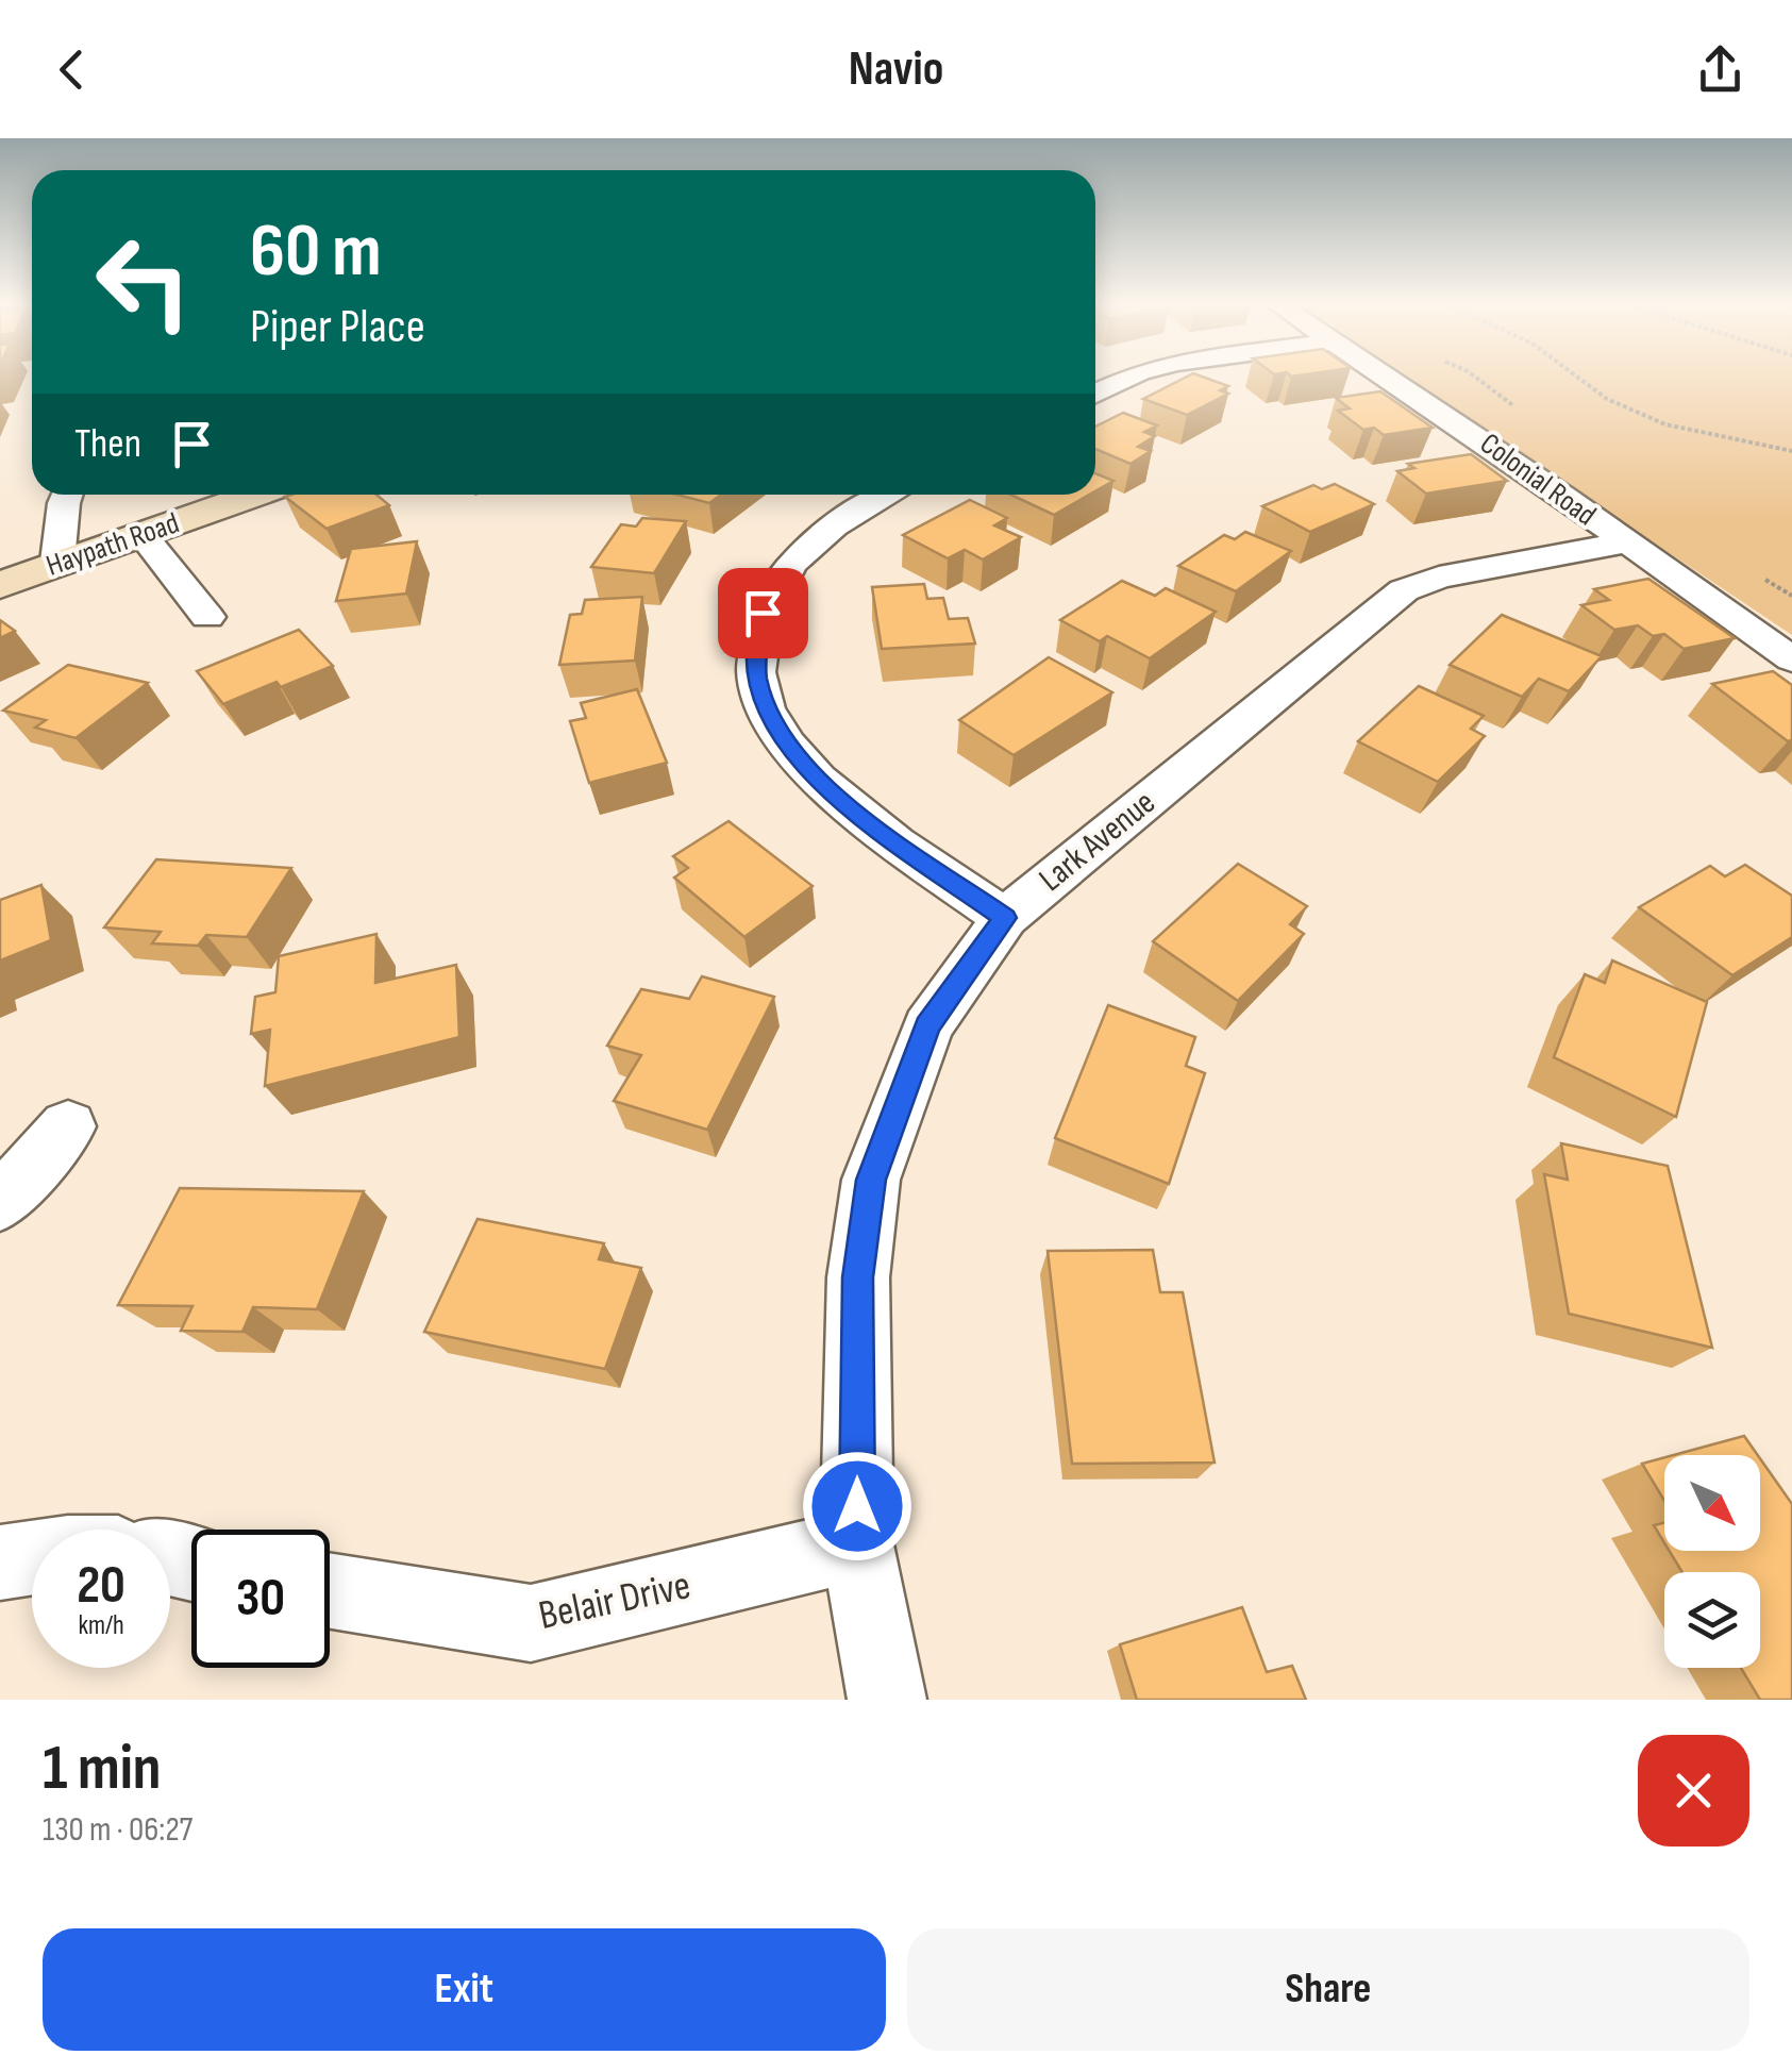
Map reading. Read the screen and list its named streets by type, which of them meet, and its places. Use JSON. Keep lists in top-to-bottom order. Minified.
{"streets":{"street":["Colonial Road","Haypath Road","Lark Avenue","Belair Drive"]},"crossings":[["Colonial Road","Lark Avenue"],["Lark Avenue","Belair Drive"]],"north":"bottom right","page":{"header":"Navio","turn":["60 m","Piper Place"],"then":"Then","speed":"20 km/h","limit":"30","heading":["1 min","130 m · 06:27"],"buttons":["Exit","Share"]}}
